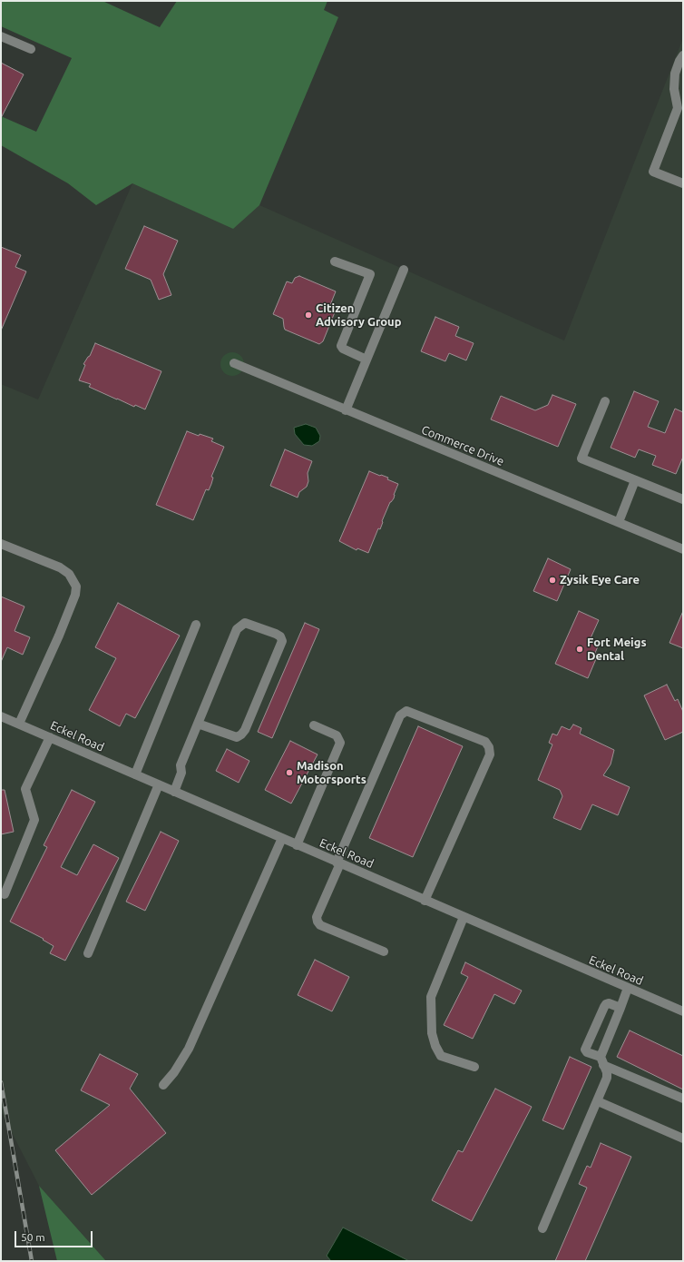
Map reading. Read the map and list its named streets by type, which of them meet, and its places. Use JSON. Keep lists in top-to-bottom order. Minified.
{"streets":{"street":["Commerce Drive","Eckel Road"]},"places":["Citizen Advisory Group","Zysik Eye Care","Fort Meigs Dental","Madison Motorsports"],"scale_bar":"50 m"}
